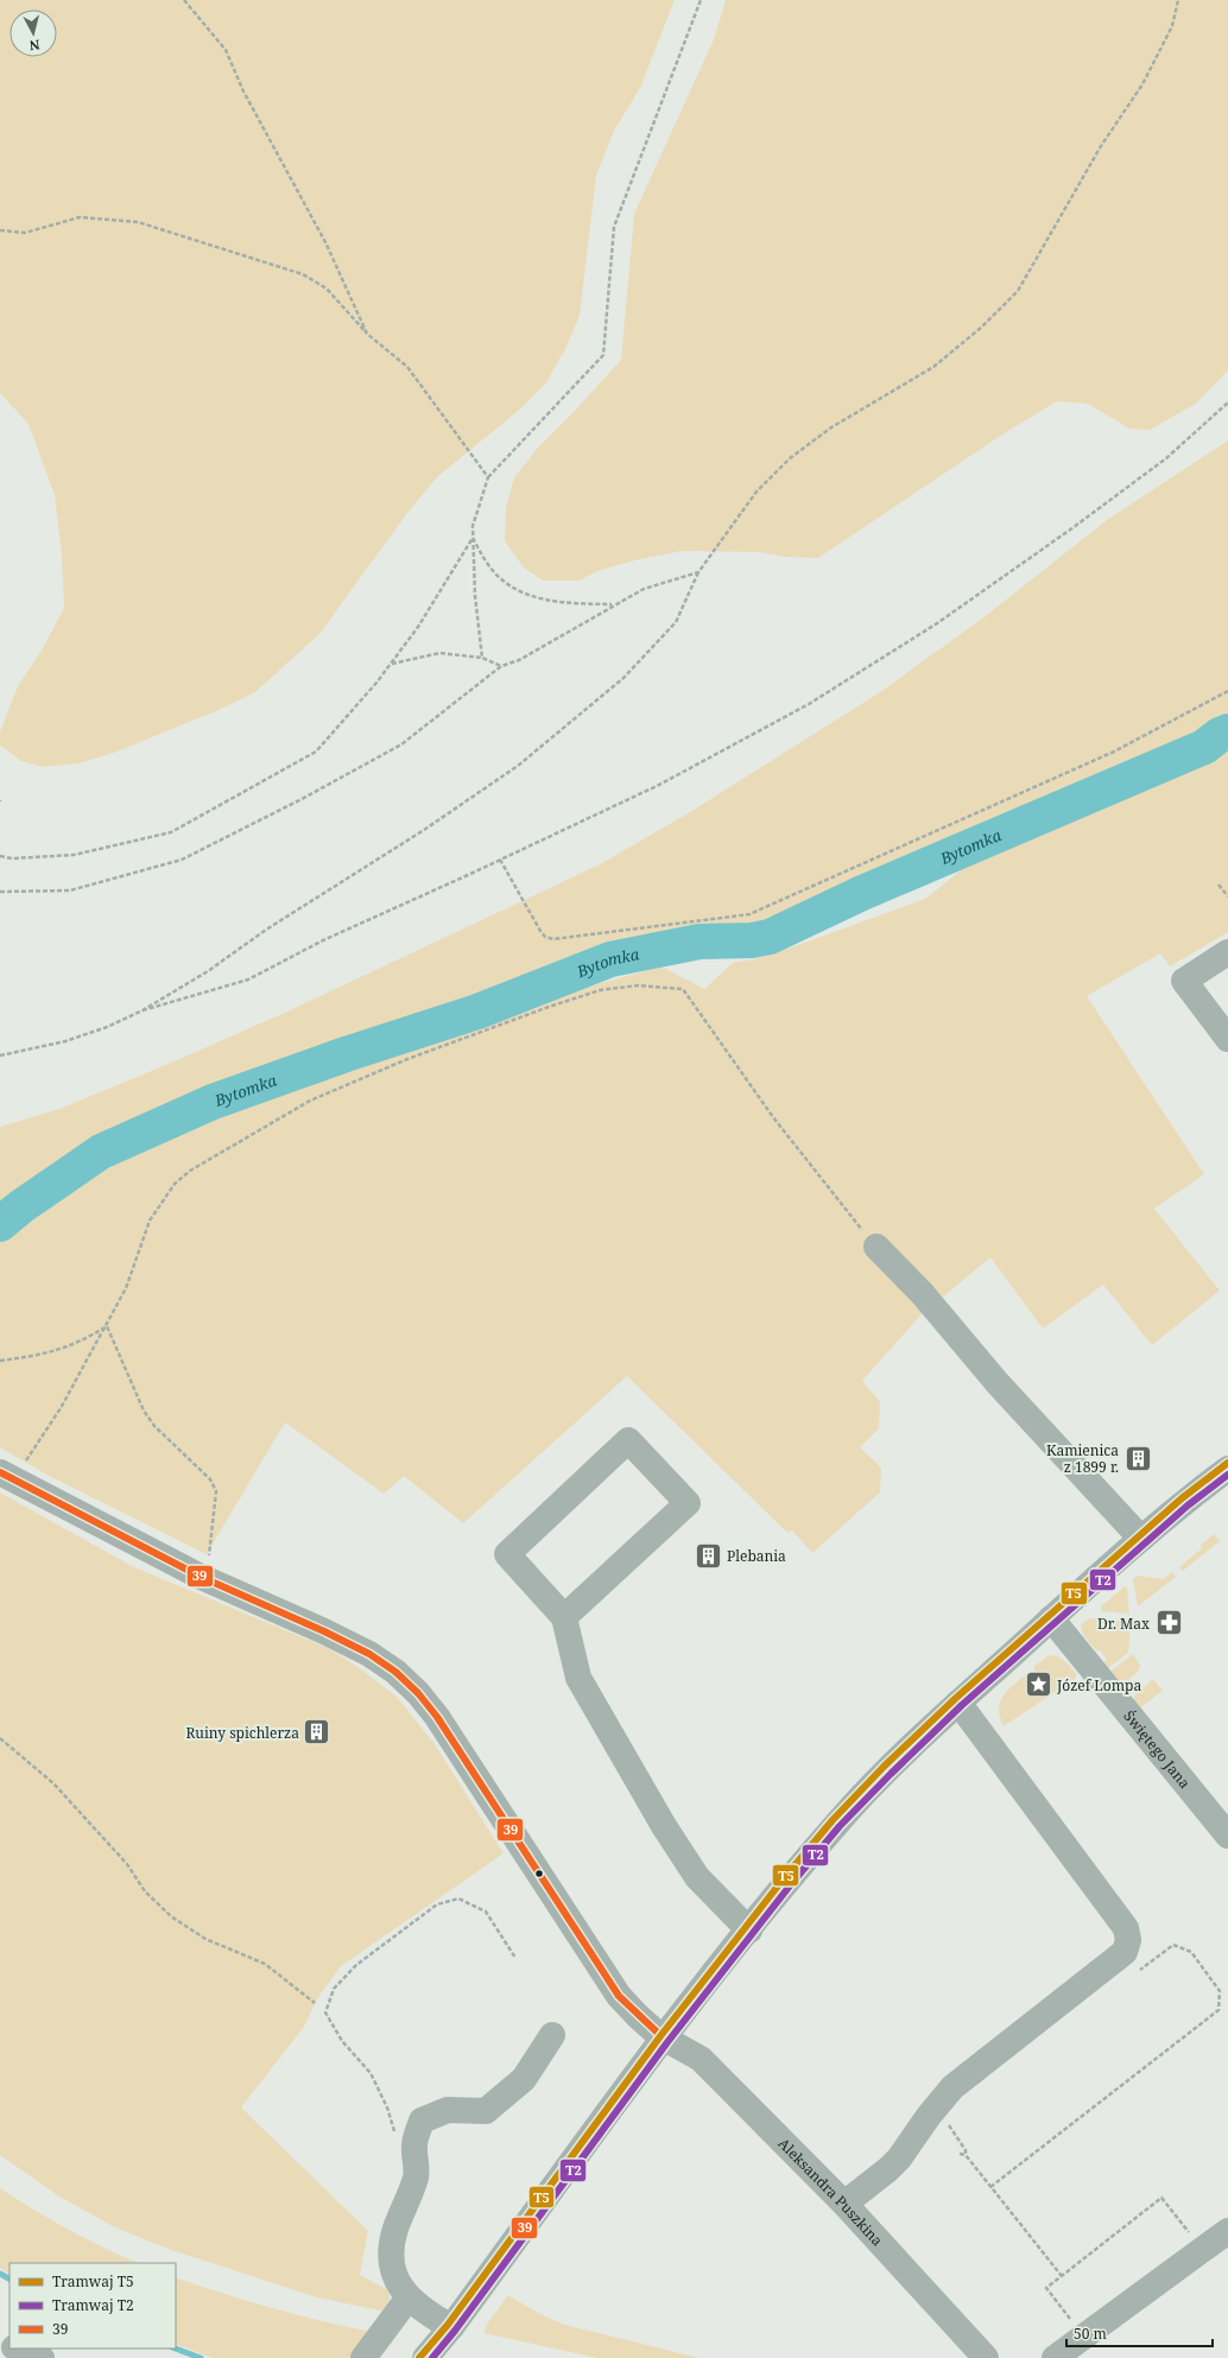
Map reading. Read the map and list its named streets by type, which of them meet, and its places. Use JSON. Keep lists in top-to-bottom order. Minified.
{"streets":{"street":["Świętego Jana","Aleksandra Puszkina"]},"water":["Bytomka"],"places":{"building":["Kamienica z 1899 r.","Plebania","Ruiny spichlerza"],"pharmacy":["Dr. Max"],"place":["Józef Lompa"]},"lines":["tram line T5","transit line 39","tram line T2"],"legend":["Tramwaj T5","Tramwaj T2","39"],"scale_bar":"50 m","north":"bottom"}
